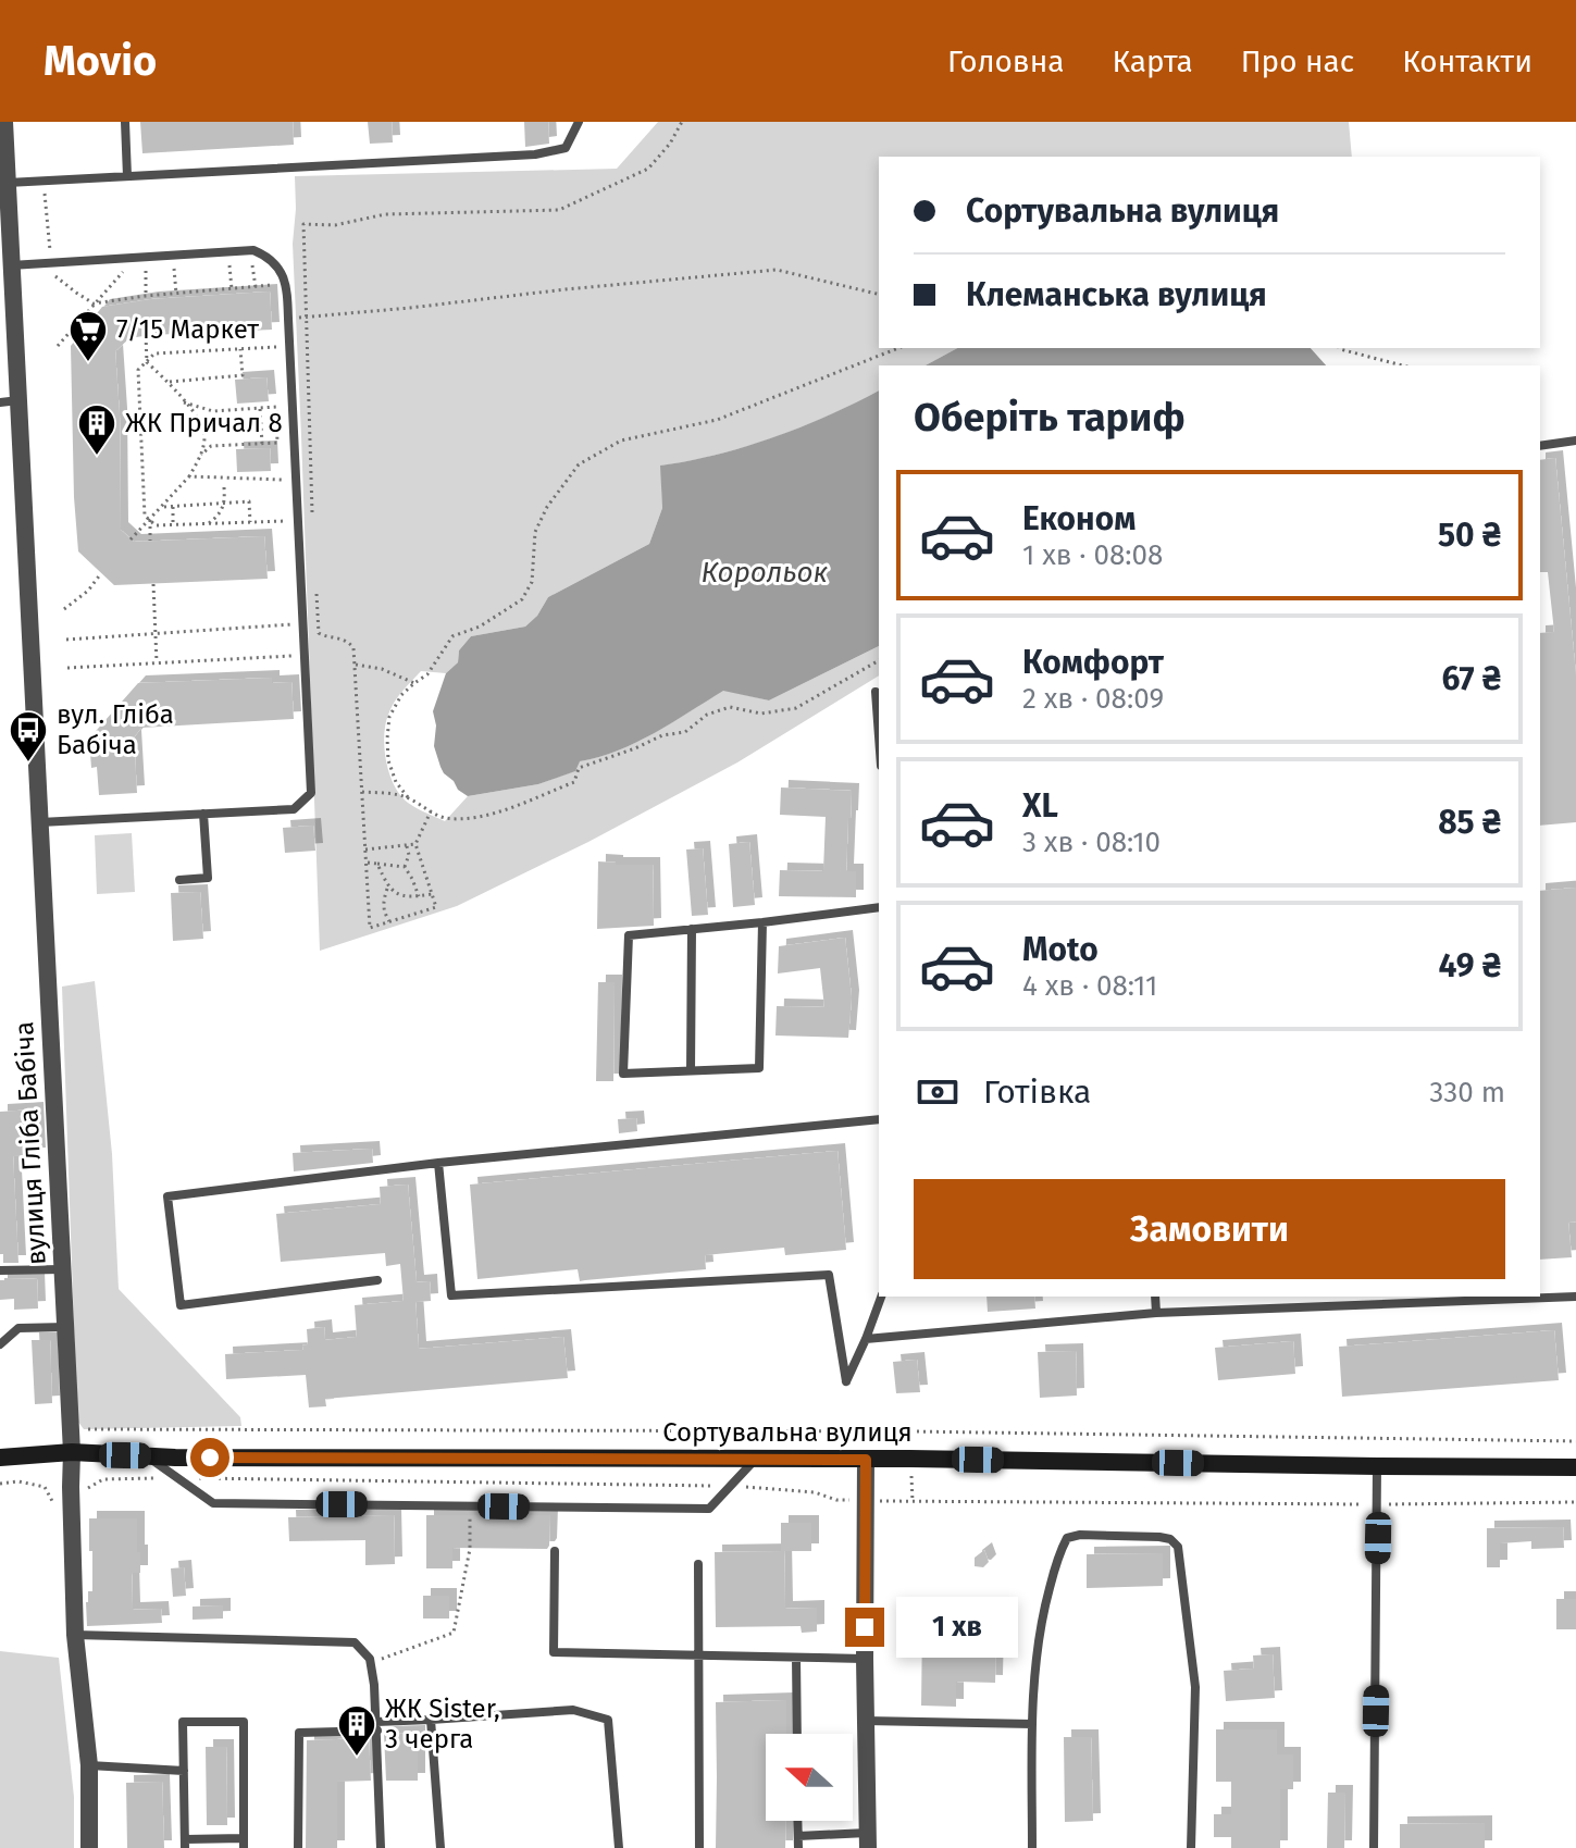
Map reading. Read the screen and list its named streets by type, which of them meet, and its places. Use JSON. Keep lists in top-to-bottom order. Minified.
{"streets":{"street":["вулиця Гліба Бабіча","Сортувальна вулиця"]},"crossings":[["вулиця Гліба Бабіча","Сортувальна вулиця"]],"water":["Корольок"],"places":{"supermarket":["7/15 Маркет"],"building":["ЖК Причал 8","ЖК Sister, 3 черга"],"bus stop":["вул. Гліба Бабіча"]},"north":"left","page":{"header":"Movio","nav":["Головна","Карта","Про нас","Контакти"],"banner":["Сортувальна вулиця","Клеманська вулиця"],"heading":"Оберіть тариф","list":[{"name":"Економ","note":"1 хв · 08:08","value":"50 ₴"},{"name":"Комфорт","note":"2 хв · 08:09","value":"67 ₴"},{"name":"XL","note":"3 хв · 08:10","value":"85 ₴"},{"name":"Moto","note":"4 хв · 08:11","value":"49 ₴"}],"pay":["Готівка","330 m"],"buttons":"Замовити","bubble":"1 хв"}}
